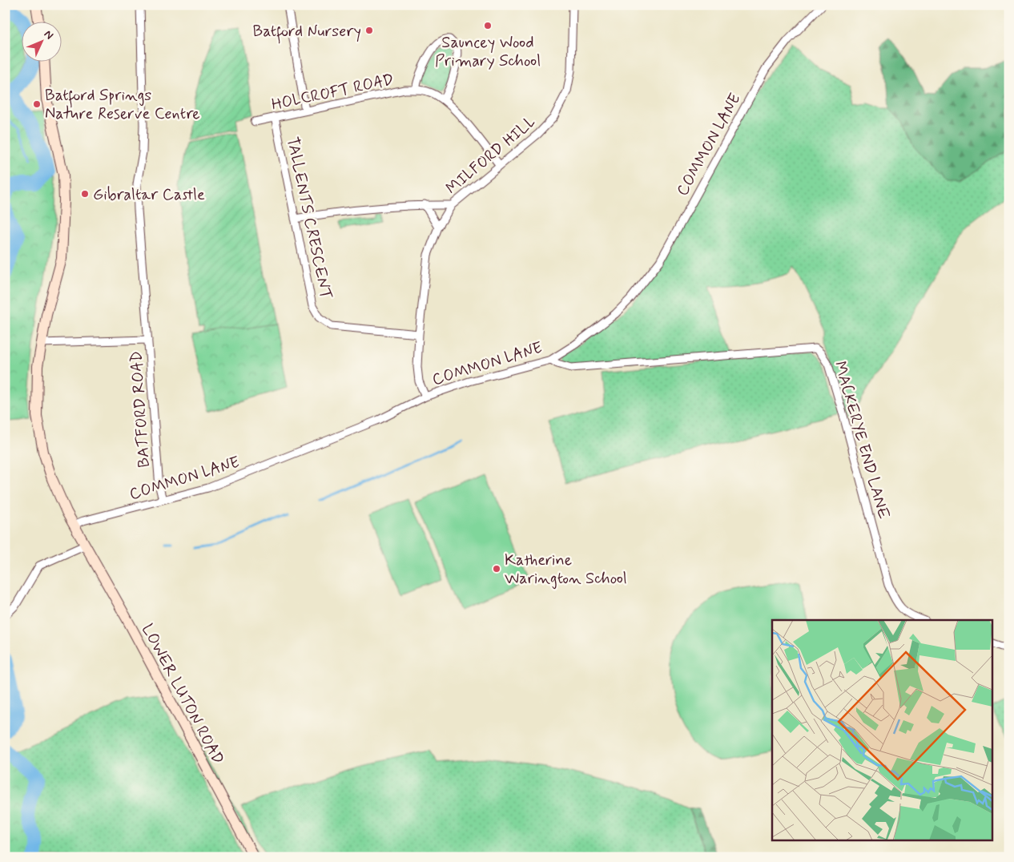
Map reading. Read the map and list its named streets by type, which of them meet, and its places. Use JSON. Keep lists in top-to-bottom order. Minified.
{"streets":{"main road":["LOWER LUTON ROAD"],"street":["HOLCROFT ROAD","COMMON LANE","MILFORD HILL","TALLENTS CRESCENT","BATFORD ROAD","MACKERYE END LANE"]},"crossings":[["HOLCROFT ROAD","MILFORD HILL"],["HOLCROFT ROAD","TALLENTS CRESCENT"],["COMMON LANE","MILFORD HILL"],["COMMON LANE","BATFORD ROAD"],["COMMON LANE","MACKERYE END LANE"],["COMMON LANE","LOWER LUTON ROAD"],["MILFORD HILL","TALLENTS CRESCENT"],["BATFORD ROAD","LOWER LUTON ROAD"]],"places":["Sauncey Wood Primary School","Batford Nursery","Batford Springs Nature Reserve Centre","Gibraltar Castle","Katherine Warington School"],"north":"top right"}
